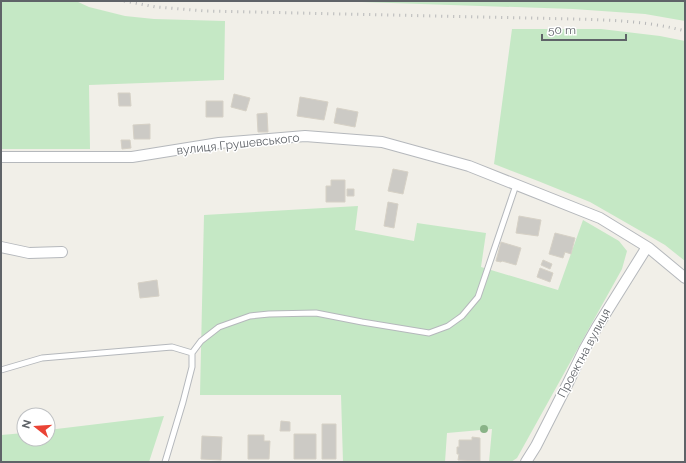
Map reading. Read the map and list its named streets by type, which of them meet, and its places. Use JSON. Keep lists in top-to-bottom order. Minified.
{"streets":{"street":["вулиця Грушевського","Проектна вулиця"]},"crossings":[["вулиця Грушевського","Проектна вулиця"]],"scale_bar":"50 m","north":"left"}
